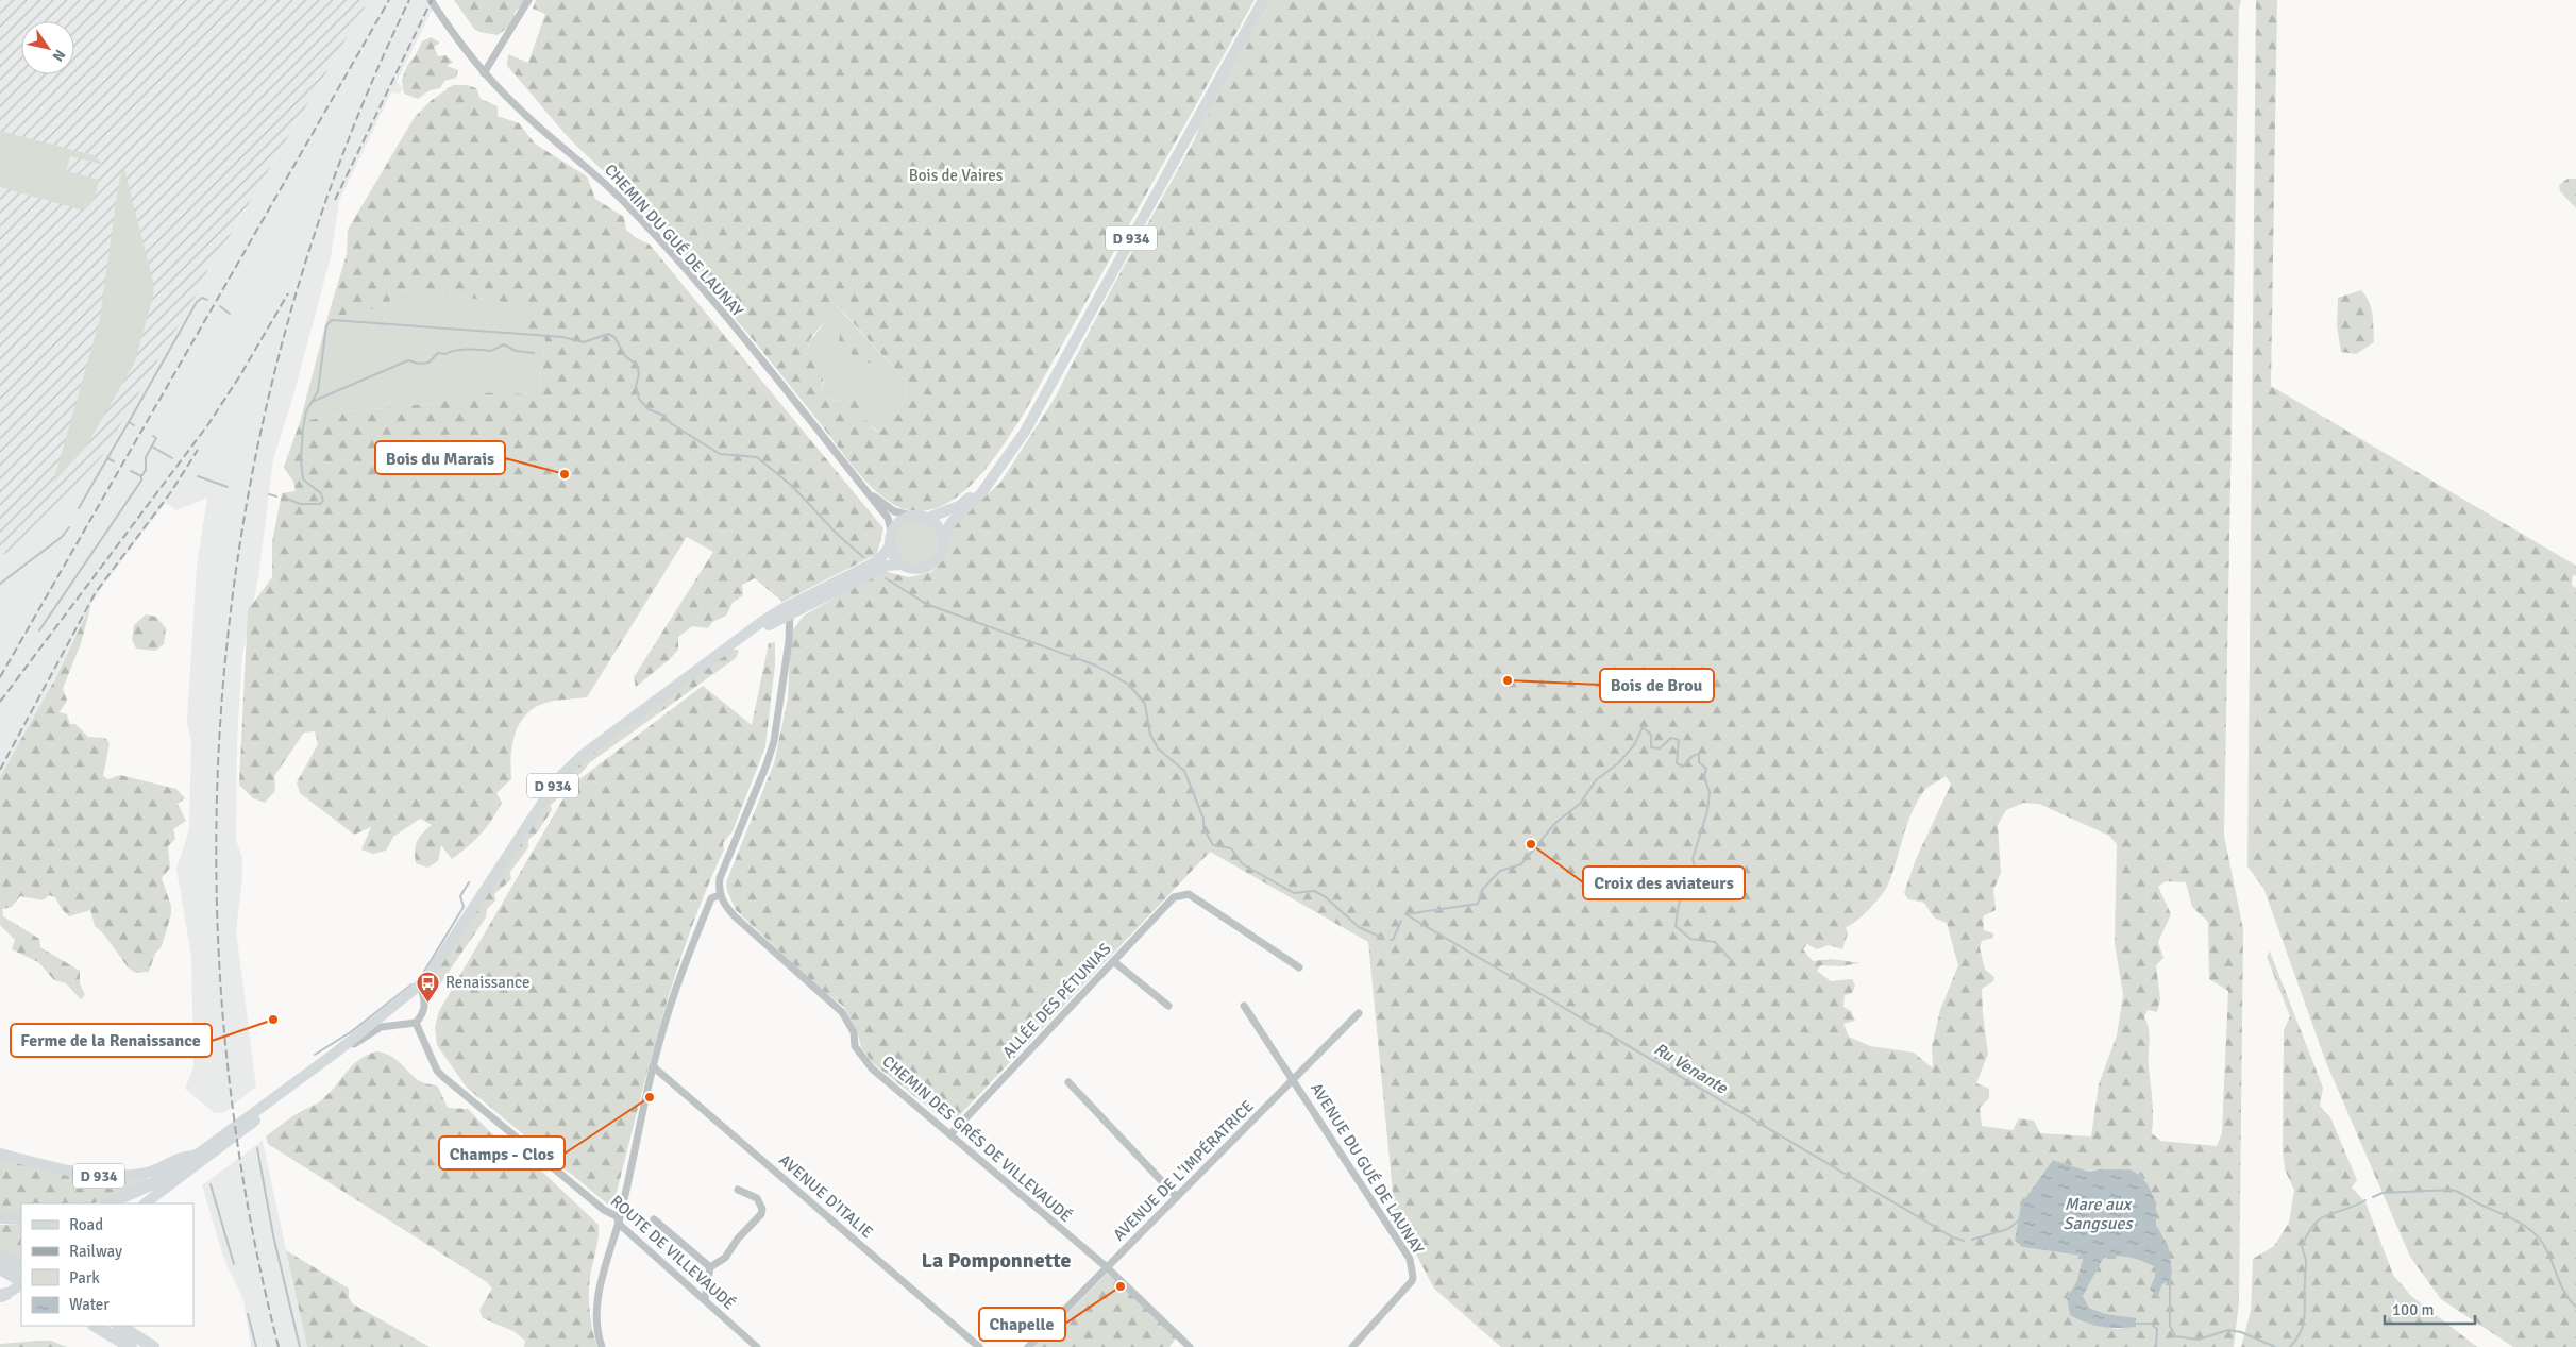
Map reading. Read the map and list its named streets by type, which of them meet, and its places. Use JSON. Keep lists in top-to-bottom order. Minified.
{"streets":{"main road":["D 934"],"street":["CHEMIN DU GUÉ DE LAUNAY","ALLÉE DES PÉTUNIAS","CHEMIN DES GRÉS DE VILLEVAUDÉ","AVENUE DU GUÉ DE LAUNAY","AVENUE DE L'IMPÉRATRICE","AVENUE D'ITALIE","ROUTE DE VILLEVAUDÉ"]},"crossings":[["D 934","CHEMIN DU GUÉ DE LAUNAY"],["ALLÉE DES PÉTUNIAS","CHEMIN DES GRÉS DE VILLEVAUDÉ"],["CHEMIN DES GRÉS DE VILLEVAUDÉ","AVENUE DE L'IMPÉRATRICE"],["AVENUE DU GUÉ DE LAUNAY","AVENUE DE L'IMPÉRATRICE"]],"districts":["La Pomponnette"],"water":["Ru Venante","Mare aux Sangsues"],"parks":["Bois de Vaires"],"places":{"other":["Bois du Marais","Bois de Brou","Croix des aviateurs","Ferme de la Renaissance","Champs - Clos","Chapelle"],"bus stop":["Renaissance"]},"legend":["Road","Railway","Park","Water"],"scale_bar":"100 m","north":"bottom right"}
